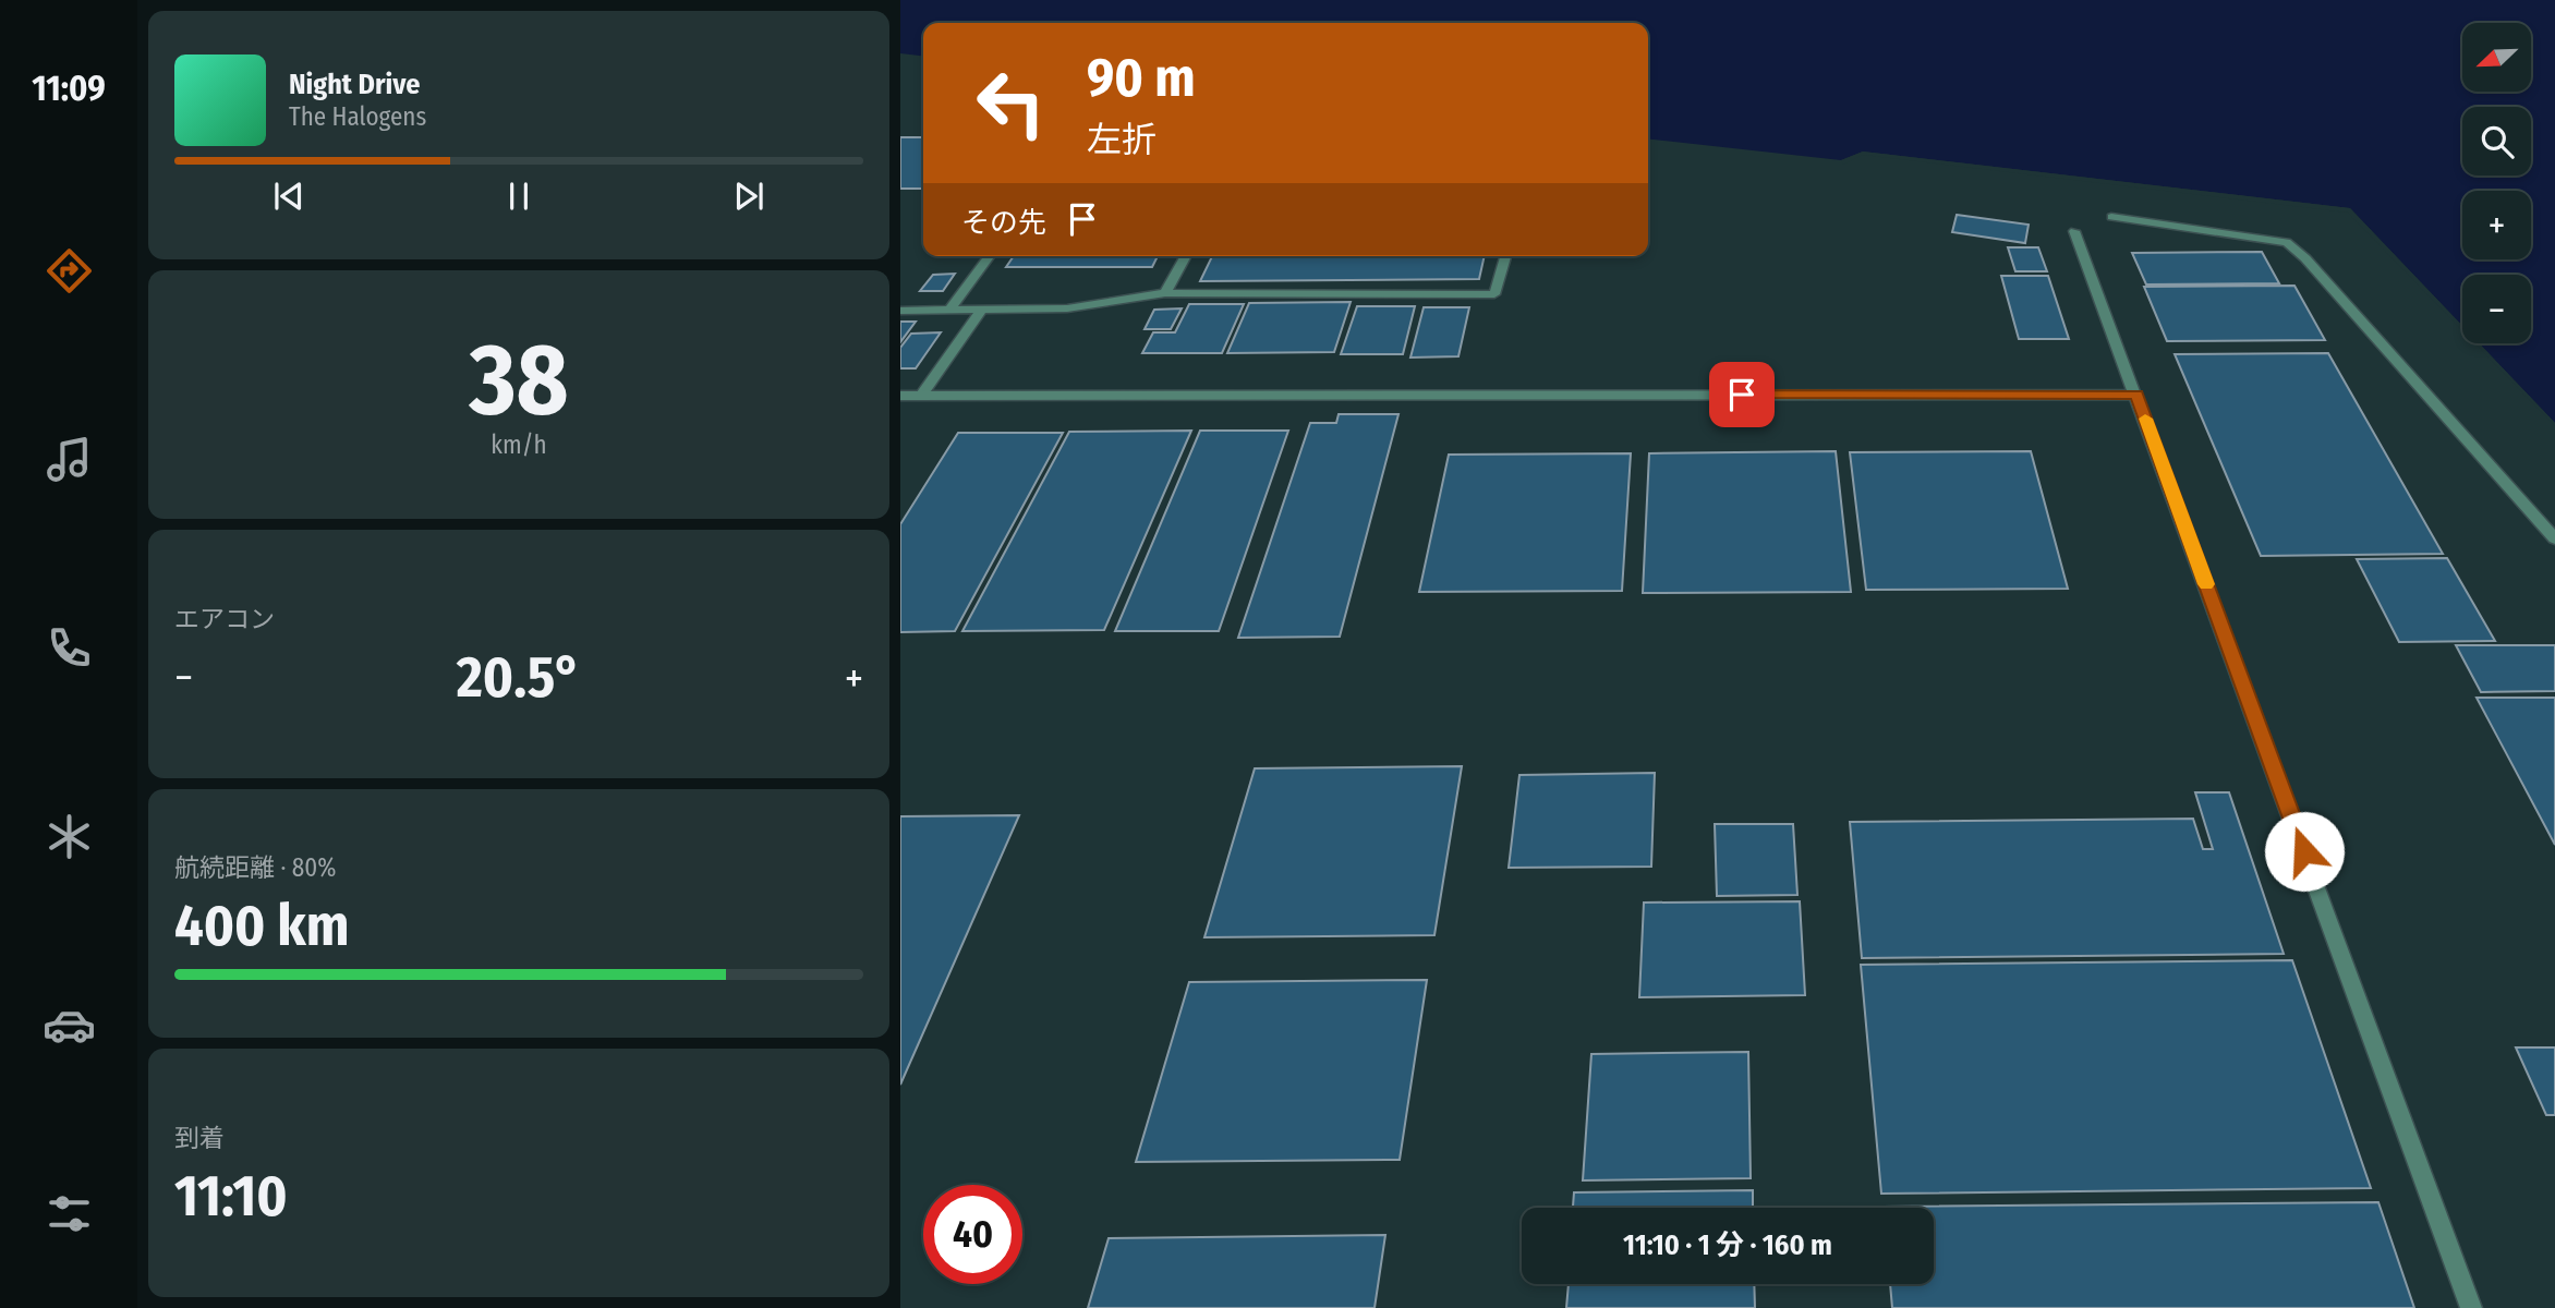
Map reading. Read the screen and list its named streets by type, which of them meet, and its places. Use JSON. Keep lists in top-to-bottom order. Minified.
{"north":"bottom left","page":{"tabs":"11:09","map_buttons":["+","−"],"turn":["90 m","左折"],"song":["Night Drive","The Halogens"],"then":"その先","tile":[["38","km/h"],"エアコン",["航続距離 · 80%","400 km"],["到着","11:10"]],"heat":["−","20.5°","+"],"limit":"40","trip":"11:10 · 1 分 · 160 m"}}
